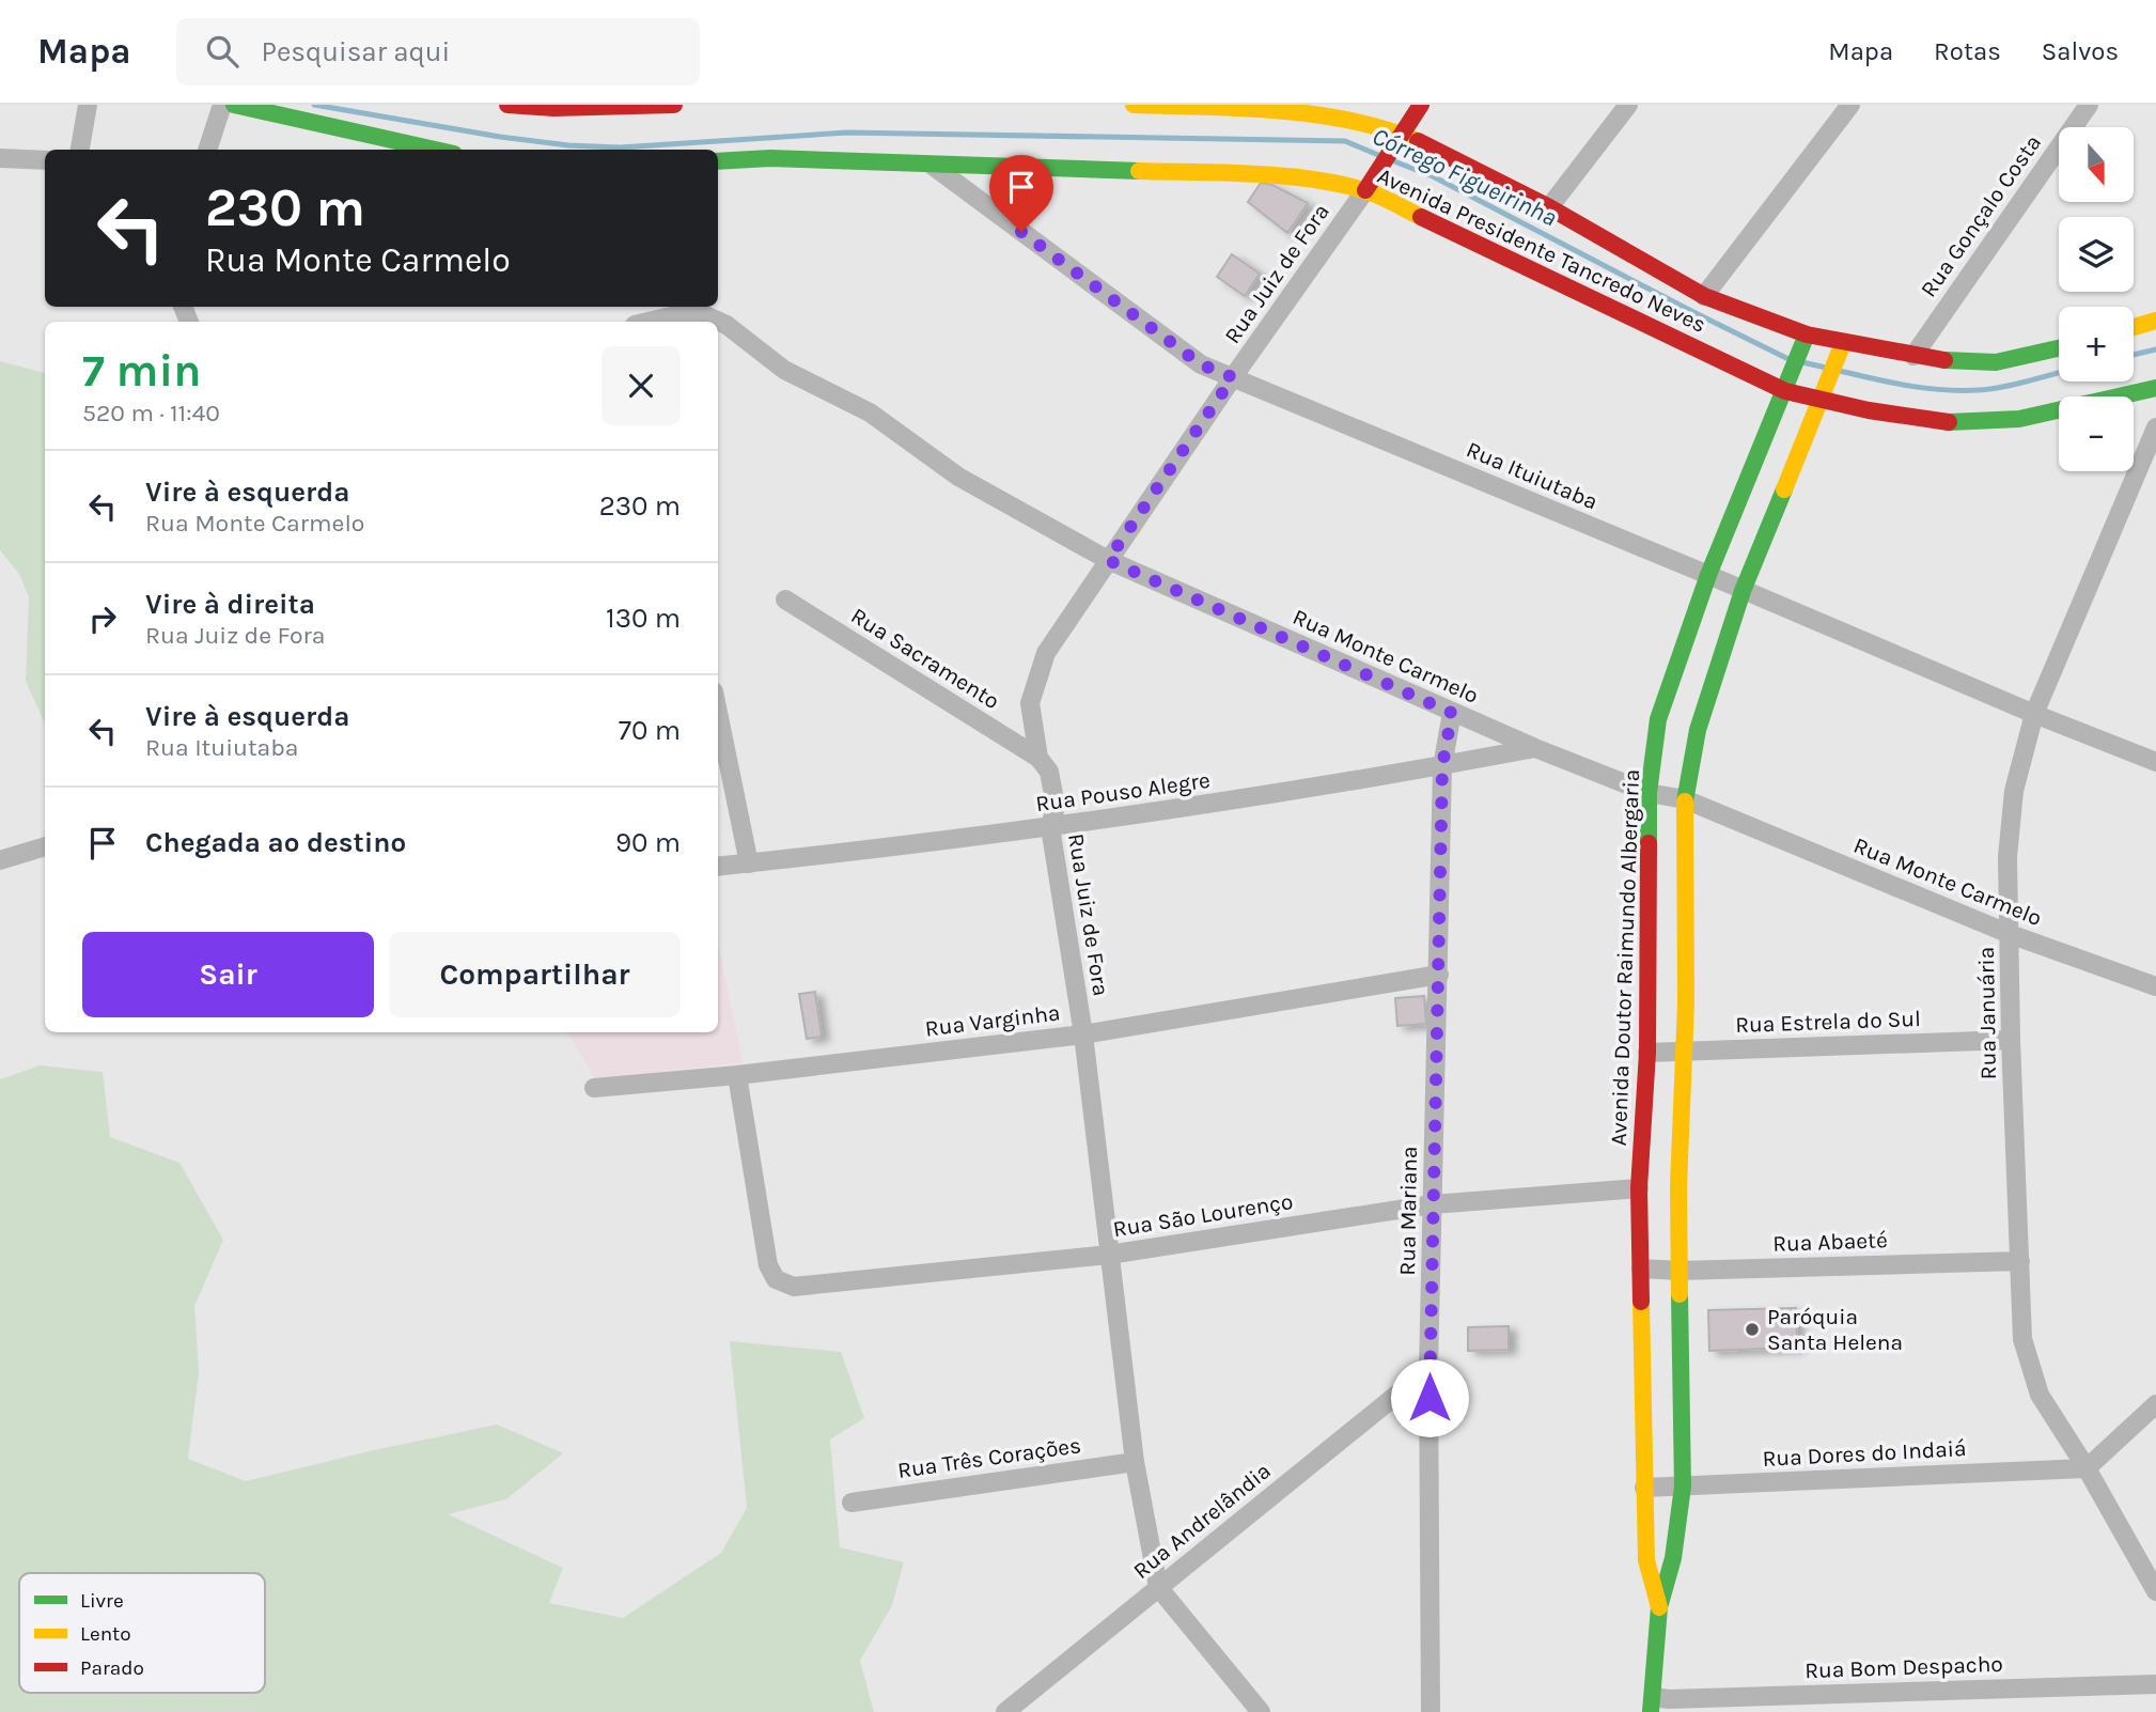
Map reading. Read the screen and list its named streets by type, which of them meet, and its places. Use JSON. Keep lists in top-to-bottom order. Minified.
{"streets":{"main road":["Avenida Presidente Tancredo Neves","Avenida Doutor Raimundo Albergaria"],"street":["Rua Gonçalo Costa","Rua Juiz de Fora","Rua Ituiutaba","Rua Monte Carmelo","Rua Sacramento","Rua Pouso Alegre","Rua Januária","Rua Varginha","Rua Estrela do Sul","Rua Mariana","Rua São Lourenço","Rua Abaeté","Rua Dores do Indaiá","Rua Três Corações","Rua Andrelândia","Rua Bom Despacho"]},"crossings":[["Rua Gonçalo Costa","Avenida Presidente Tancredo Neves"],["Avenida Presidente Tancredo Neves","Rua Juiz de Fora"],["Avenida Presidente Tancredo Neves","Rua Ituiutaba"],["Avenida Presidente Tancredo Neves","Avenida Doutor Raimundo Albergaria"],["Rua Juiz de Fora","Rua Ituiutaba"],["Rua Juiz de Fora","Rua Monte Carmelo"],["Rua Juiz de Fora","Rua Sacramento"],["Rua Juiz de Fora","Rua Pouso Alegre"],["Rua Juiz de Fora","Rua Varginha"],["Rua Juiz de Fora","Rua São Lourenço"],["Rua Juiz de Fora","Rua Três Corações"],["Rua Juiz de Fora","Rua Andrelândia"],["Rua Ituiutaba","Avenida Doutor Raimundo Albergaria"],["Rua Ituiutaba","Rua Januária"],["Rua Monte Carmelo","Rua Pouso Alegre"],["Rua Monte Carmelo","Avenida Doutor Raimundo Albergaria"],["Rua Monte Carmelo","Rua Januária"],["Rua Monte Carmelo","Rua Mariana"],["Rua Pouso Alegre","Rua Mariana"],["Avenida Doutor Raimundo Albergaria","Rua Estrela do Sul"],["Avenida Doutor Raimundo Albergaria","Rua São Lourenço"],["Avenida Doutor Raimundo Albergaria","Rua Abaeté"],["Avenida Doutor Raimundo Albergaria","Rua Dores do Indaiá"],["Avenida Doutor Raimundo Albergaria","Rua Bom Despacho"],["Rua Januária","Rua Estrela do Sul"],["Rua Januária","Rua Abaeté"],["Rua Januária","Rua Dores do Indaiá"],["Rua Varginha","Rua Mariana"],["Rua Varginha","Rua São Lourenço"],["Rua Mariana","Rua São Lourenço"],["Rua Mariana","Rua Andrelândia"]],"water":["Córrego Figueirinha"],"places":["Paróquia Santa Helena"],"legend":["Livre","Lento","Parado"],"north":"bottom","page":{"header":"Mapa","search":"Pesquisar aqui","nav":["Mapa","Rotas","Salvos"],"map_buttons":["+","−"],"turn":["230 m","Rua Monte Carmelo"],"heading":["7 min","520 m · 11:40"],"list":[{"name":"Vire à esquerda","note":"Rua Monte Carmelo","value":"230 m"},{"name":"Vire à direita","note":"Rua Juiz de Fora","value":"130 m"},{"name":"Vire à esquerda","note":"Rua Ituiutaba","value":"70 m"},{"name":"Chegada ao destino","value":"90 m"}],"buttons":["Sair","Compartilhar"]}}
